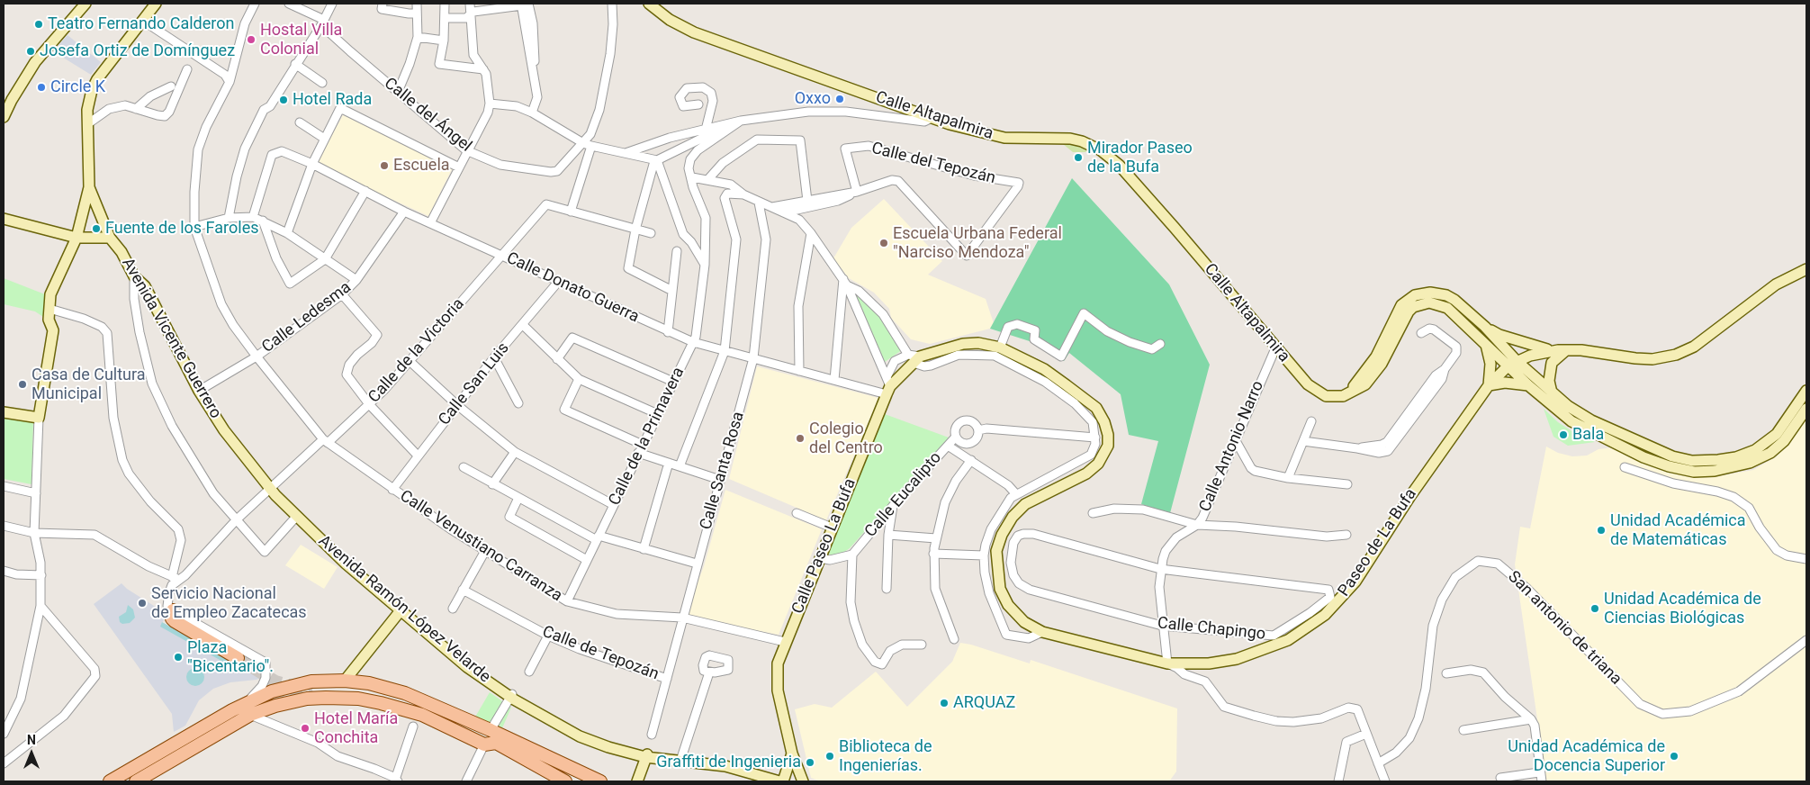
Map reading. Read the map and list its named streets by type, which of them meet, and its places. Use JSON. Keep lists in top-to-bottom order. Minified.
{"streets":{"street":["Calle del Ángel","Calle Altapalmira","Calle del Tepozán","Calle Donato Guerra","Calle Ledesma","Avenida Vicente Guerrero","Calle de la Victoria","Calle San Luis","Calle de la Primavera","Calle Antonio Narro","Calle Santa Rosa","Calle Eucalipto","Paseo de La Bufa","Calle Venustiano Carranza","Calle Paseo La Bufa","Avenida Ramón López Velarde","San antonio de triana","Calle Chapingo","Calle de Tepozán"]},"crossings":[["Calle Altapalmira","Calle Antonio Narro"],["Calle Donato Guerra","Calle Ledesma"],["Calle Donato Guerra","Calle de la Victoria"],["Calle Donato Guerra","Calle San Luis"],["Calle Donato Guerra","Calle de la Primavera"],["Calle Donato Guerra","Calle Santa Rosa"],["Calle Donato Guerra","Calle Paseo La Bufa"],["Calle Ledesma","Avenida Vicente Guerrero"],["Calle Ledesma","Calle Venustiano Carranza"],["Avenida Vicente Guerrero","Calle de la Victoria"],["Avenida Vicente Guerrero","Avenida Ramón López Velarde"],["Calle de la Victoria","Calle Venustiano Carranza"],["Calle de la Victoria","Avenida Ramón López Velarde"],["Calle San Luis","Calle Venustiano Carranza"],["Calle de la Primavera","Calle Venustiano Carranza"],["Calle Antonio Narro","Paseo de La Bufa"],["Calle Antonio Narro","Calle Paseo La Bufa"],["Calle Antonio Narro","Calle Chapingo"],["Calle Santa Rosa","Calle Venustiano Carranza"],["Calle Santa Rosa","Calle de Tepozán"],["Paseo de La Bufa","Calle Paseo La Bufa"],["Calle Venustiano Carranza","Calle Paseo La Bufa"],["Calle Paseo La Bufa","Avenida Ramón López Velarde"]],"places":["Teatro Fernando Calderon","Hostal Villa Colonial","Josefa Ortiz de Domínguez","Circle K","Oxxo","Hotel Rada","Mirador Paseo de la Bufa","Escuela","Fuente de los Faroles","Escuela Urbana Federal \"Narciso Mendoza\"","Casa de Cultura Municipal","Bala","Colegio del Centro","Unidad Académica de Matemáticas","Servicio Nacional de Empleo Zacatecas","Unidad Académica de Ciencias Biológicas","Plaza \"Bicentario\".","ARQUAZ","Hotel María Conchita","Biblioteca de Ingenierías.","Unidad Académica de Docencia Superior","Graffiti de Ingenieria"],"north":"top"}
